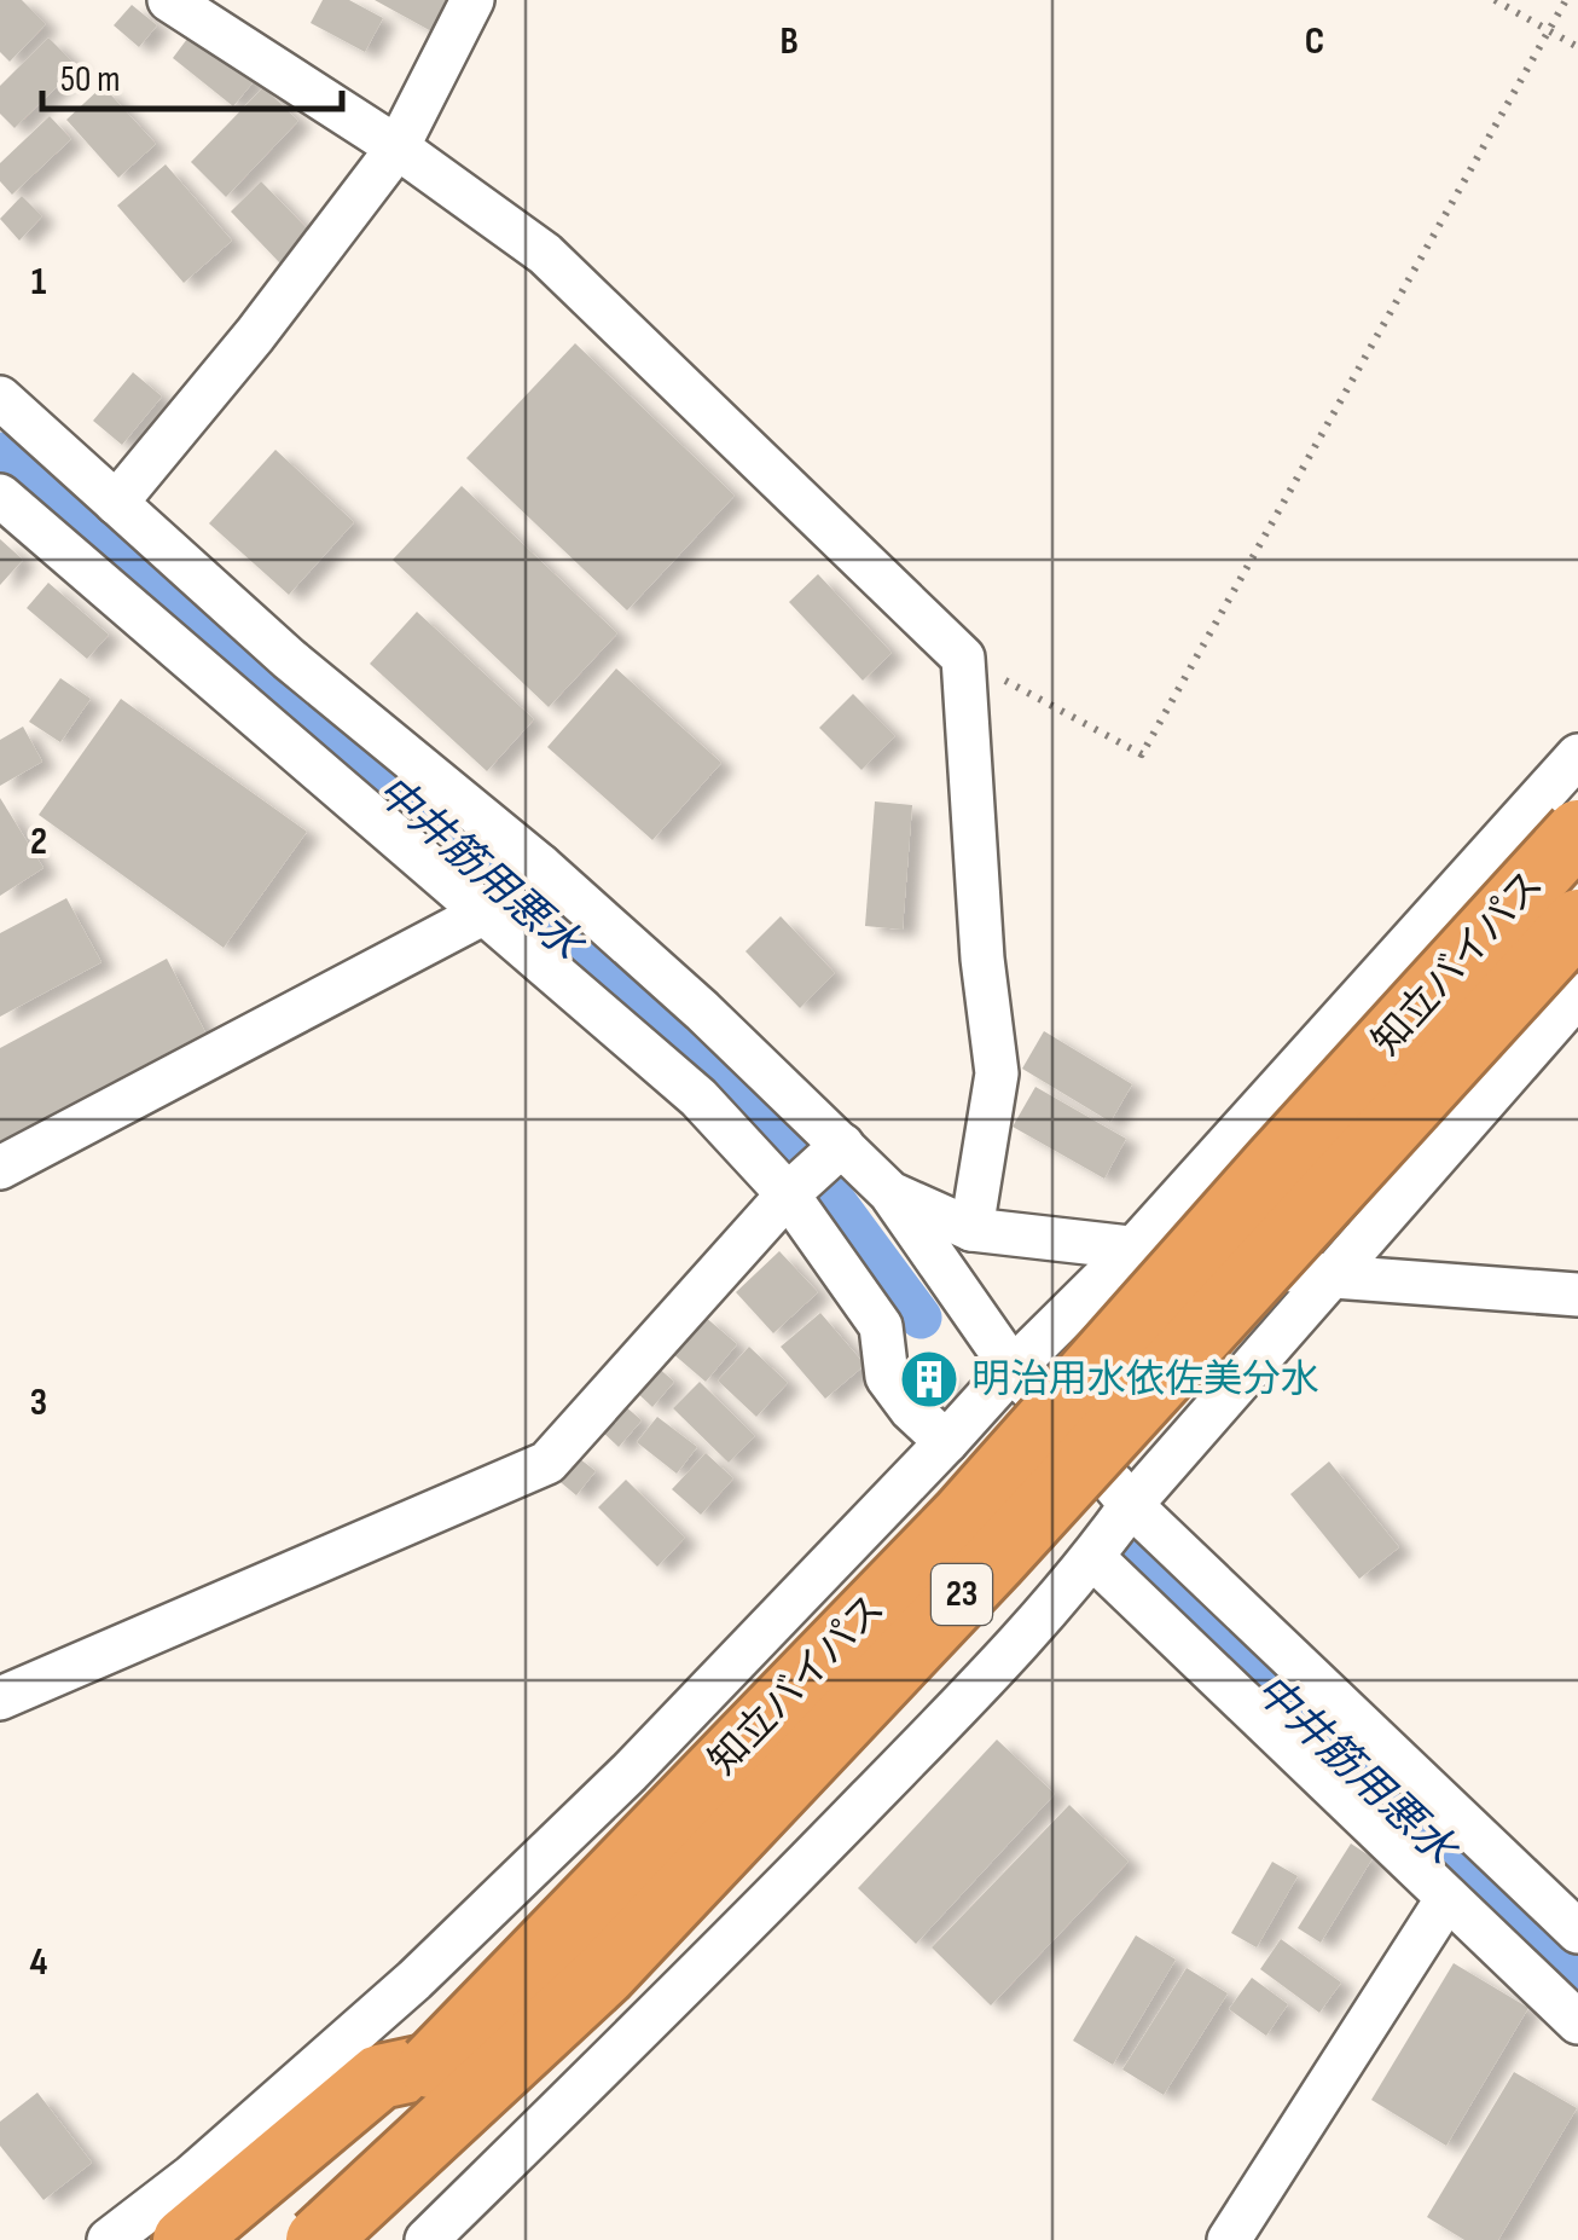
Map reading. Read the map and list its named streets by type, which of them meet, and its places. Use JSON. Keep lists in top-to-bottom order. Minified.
{"streets":{"highway":["知立バイパス","23"]},"crossings":[["知立バイパス","23"]],"water":["中井筋用悪水"],"places":{"building":["明治用水依佐美分水"]},"scale_bar":"50 m","grid":{"columns":["B","C"],"rows":["1","2","3","4"]}}
